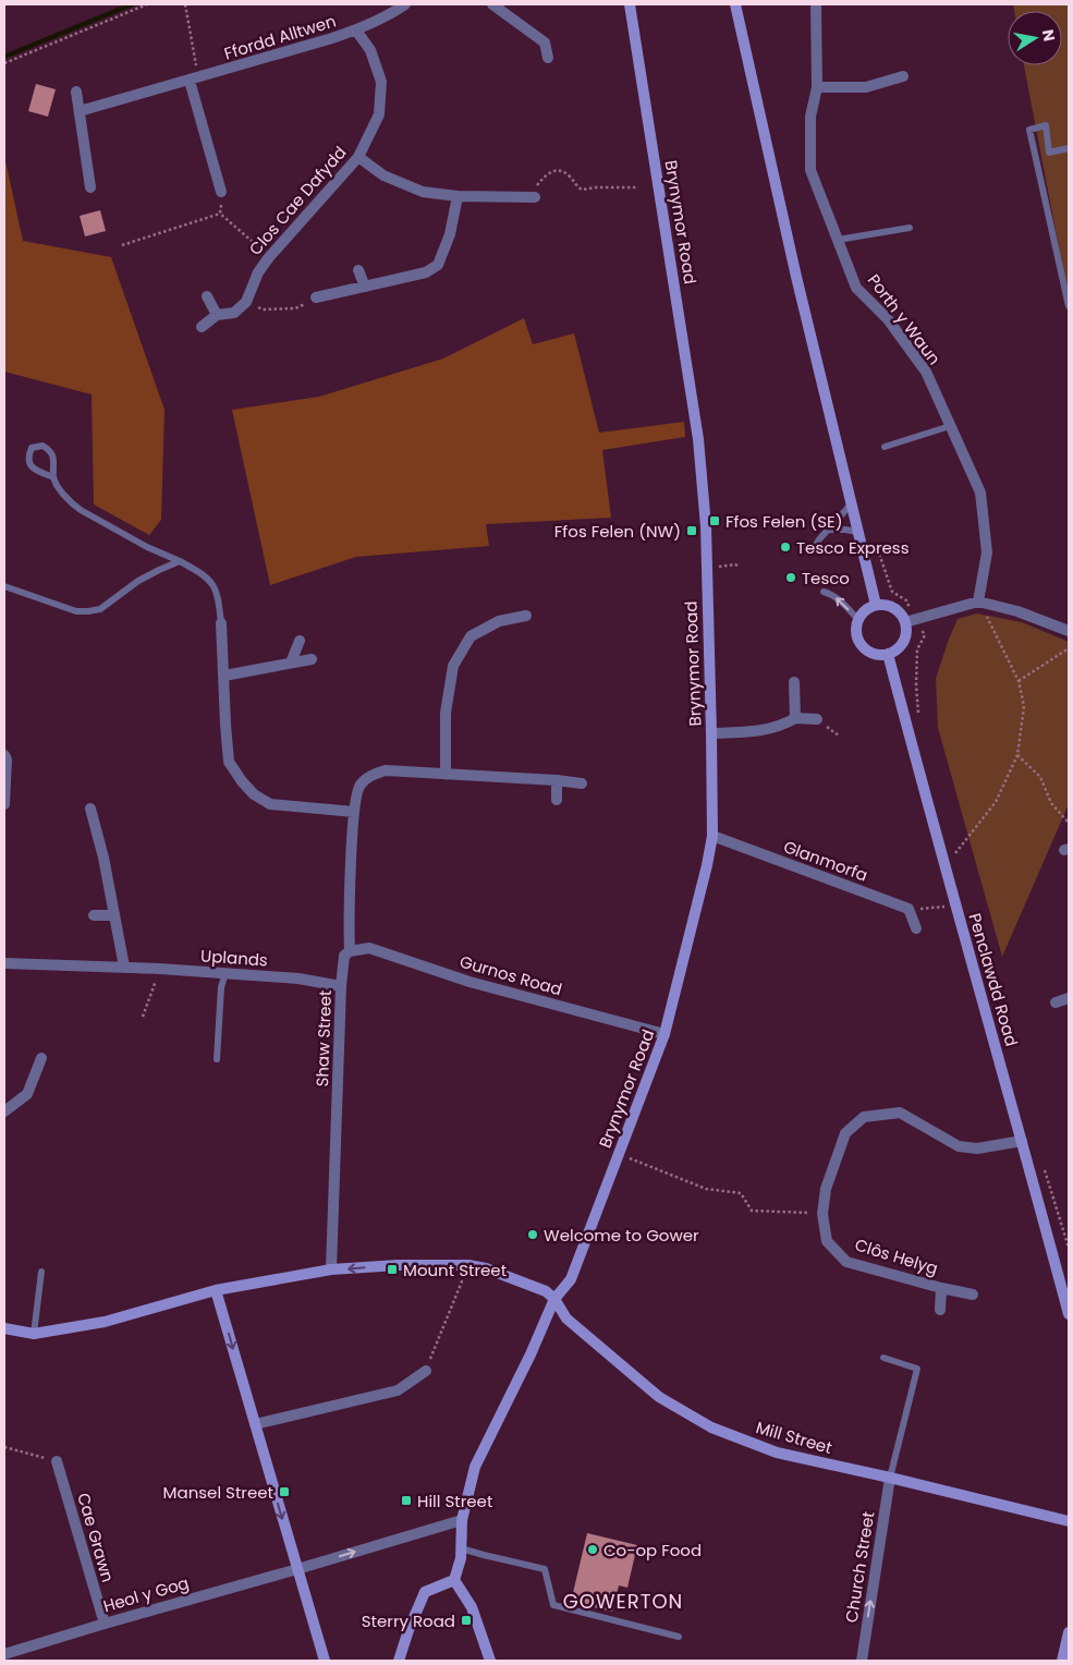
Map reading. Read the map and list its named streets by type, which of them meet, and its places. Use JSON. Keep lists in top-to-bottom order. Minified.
{"streets":{"main road":["Brynymor Road","Penclawdd Road","Mill Street"],"street":["Ffordd Alltwen","Clos Cae Dafydd","Porth y Waun","Glanmorfa","Uplands","Gurnos Road","Shaw Street","Clôs Helyg","Cae Grawn","Church Street","Heol y Gog"]},"crossings":[["Ffordd Alltwen","Clos Cae Dafydd"],["Brynymor Road","Glanmorfa"],["Brynymor Road","Gurnos Road"],["Brynymor Road","Mill Street"],["Uplands","Shaw Street"],["Gurnos Road","Shaw Street"],["Penclawdd Road","Clôs Helyg"],["Mill Street","Church Street"],["Cae Grawn","Heol y Gog"]],"one_way":["Church Street"],"districts":["GOWERTON"],"places":{"transit":["Ffos Felen (SE)","Ffos Felen (NW)","Mount Street","Mansel Street","Hill Street","Sterry Road"],"other":["Tesco Express","Tesco","Welcome to Gower","Co-op Food"]},"north":"right"}
